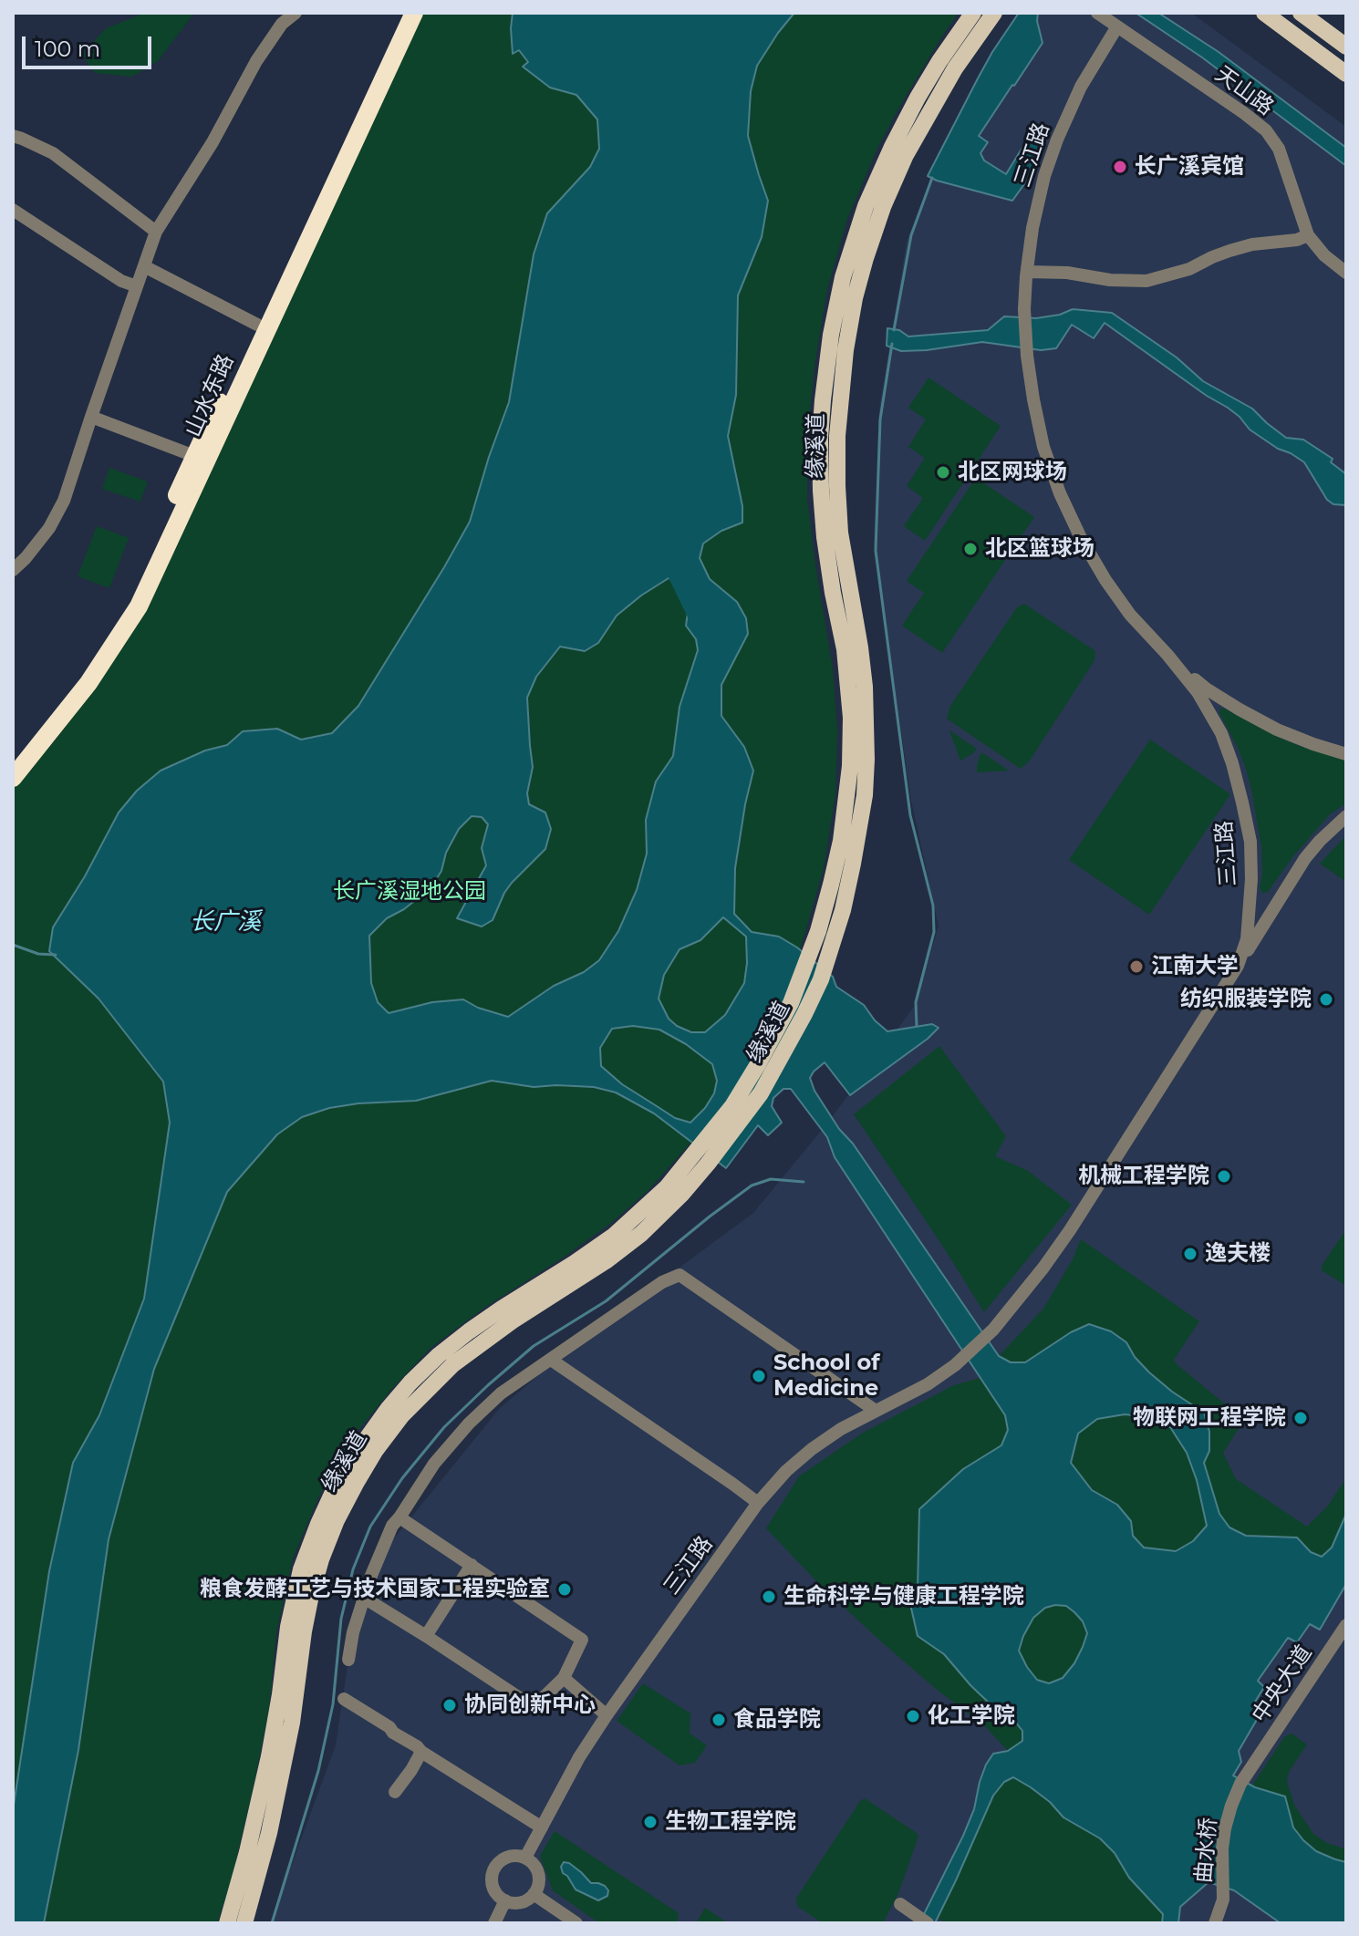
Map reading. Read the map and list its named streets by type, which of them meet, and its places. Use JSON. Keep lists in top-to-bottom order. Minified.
{"streets":{"highway":["山水东路"],"main road":["缘溪道"],"street":["天山路","三江路","中央大道","曲水桥"]},"crossings":[["天山路","三江路"],["中央大道","曲水桥"]],"water":["长广溪"],"parks":["长广溪湿地公园"],"places":["长广溪宾馆","北区网球场","北区篮球场","江南大学","纺织服装学院","机械工程学院","逸夫楼","School of Medicine","物联网工程学院","粮食发酵工艺与技术国家工程实验室","生命科学与健康工程学院","协同创新中心","化工学院","食品学院","生物工程学院"],"scale_bar":"100 m"}
